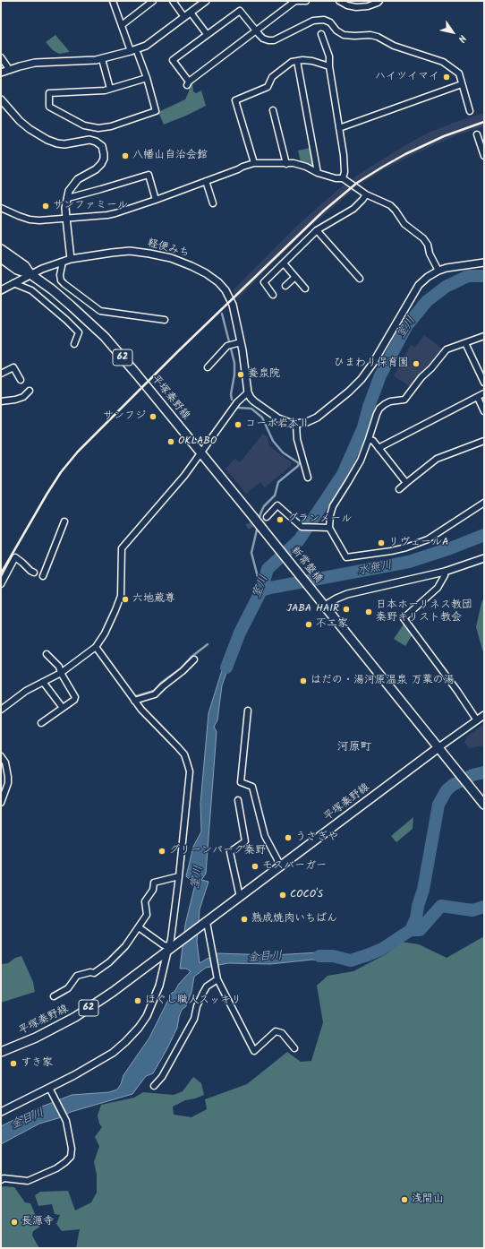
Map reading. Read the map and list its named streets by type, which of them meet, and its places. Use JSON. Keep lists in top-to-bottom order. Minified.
{"streets":{"main road":["62","平塚秦野線","新常盤橋"],"street":["軽便みち"]},"crossings":[["軽便みち","平塚秦野線"],["62","平塚秦野線"],["62","新常盤橋"],["平塚秦野線","新常盤橋"]],"districts":["河原町"],"water":["室川","水無川","金目川"],"places":["ハイツイマイ","八幡山自治会館","サンファミール","ひまわり保育園","養泉院","サンフジ","コーポ岩本Ⅱ","OKLABO","グランメール","リヴェールA","六地蔵尊","JABA HAIR","日本ホーリネス教団 秦野キリスト教会","不二家","はだの・湯河原温泉 万葉の湯","うさぎや","グリーンパーク秦野","モスバーガー","COCO'S","熟成焼肉いちばん","ほぐし職人スッキリ","すき家","浅間山","長源寺"],"north":"bottom right"}
